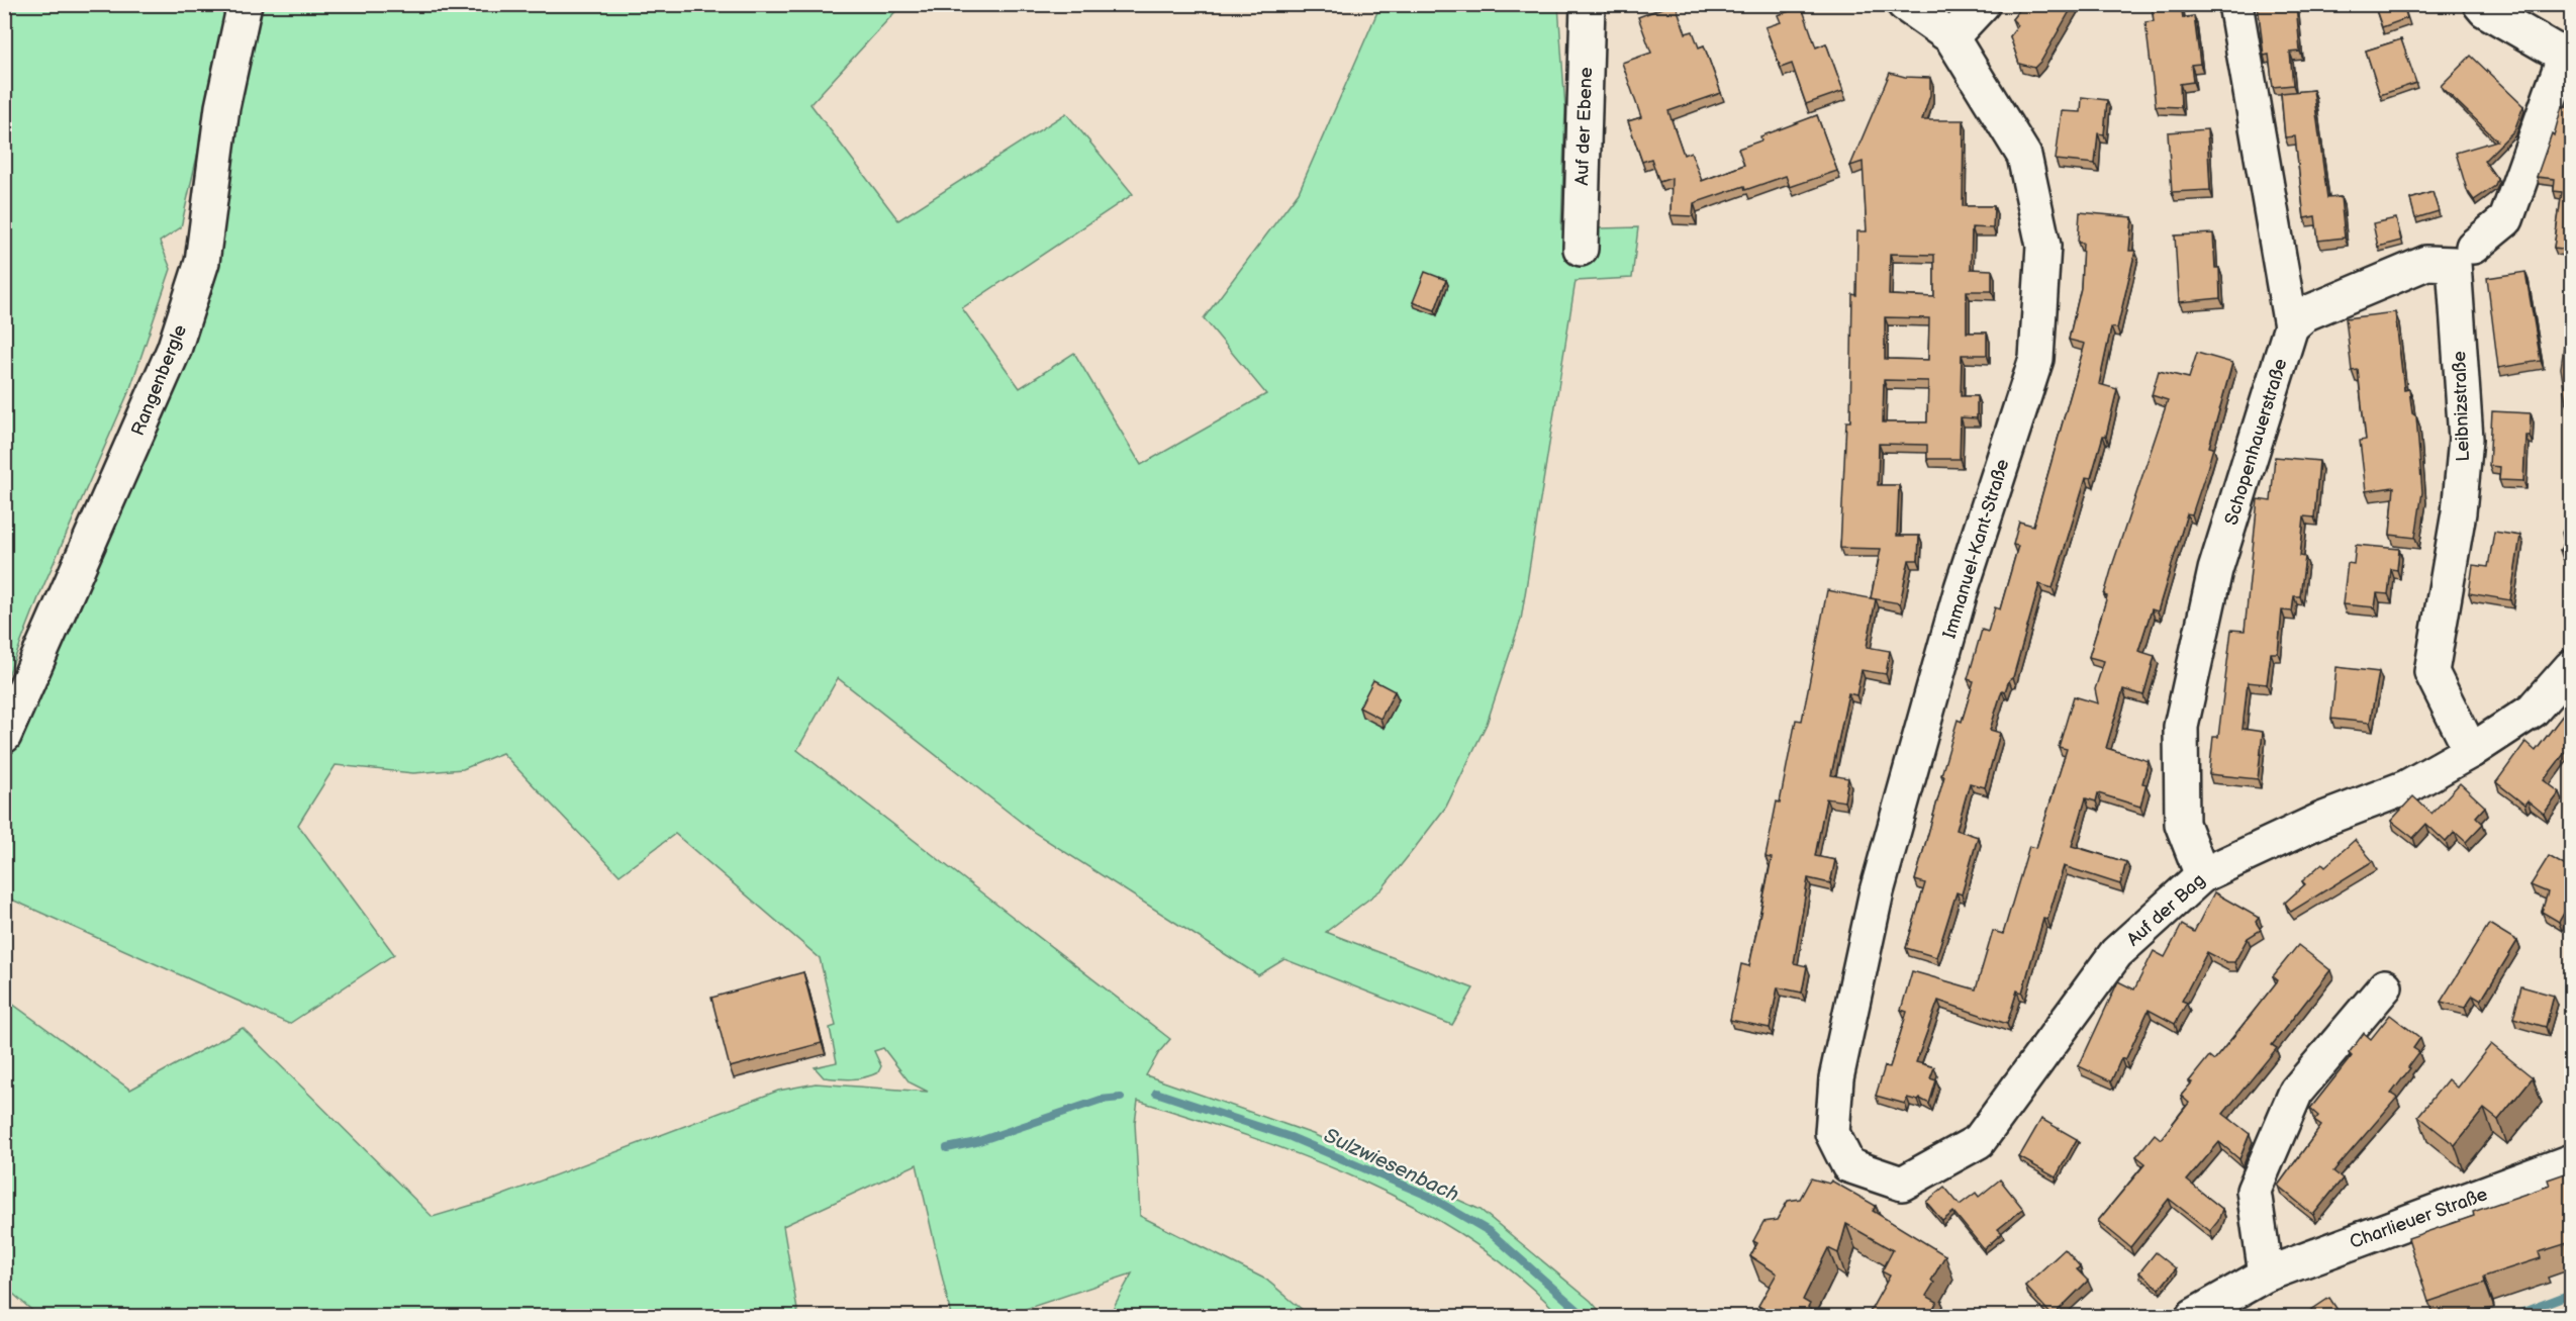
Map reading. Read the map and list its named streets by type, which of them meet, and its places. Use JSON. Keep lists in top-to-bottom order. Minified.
{"streets":{"street":["Auf der Ebene","Rangenbergle","Leibnizstraße","Schopenhauerstraße","Immanuel-Kant-Straße","Auf der Bag","Charlieuer Straße"]},"crossings":[["Leibnizstraße","Schopenhauerstraße"],["Leibnizstraße","Auf der Bag"],["Schopenhauerstraße","Auf der Bag"],["Immanuel-Kant-Straße","Auf der Bag"]],"water":["Sulzwiesenbach"]}
